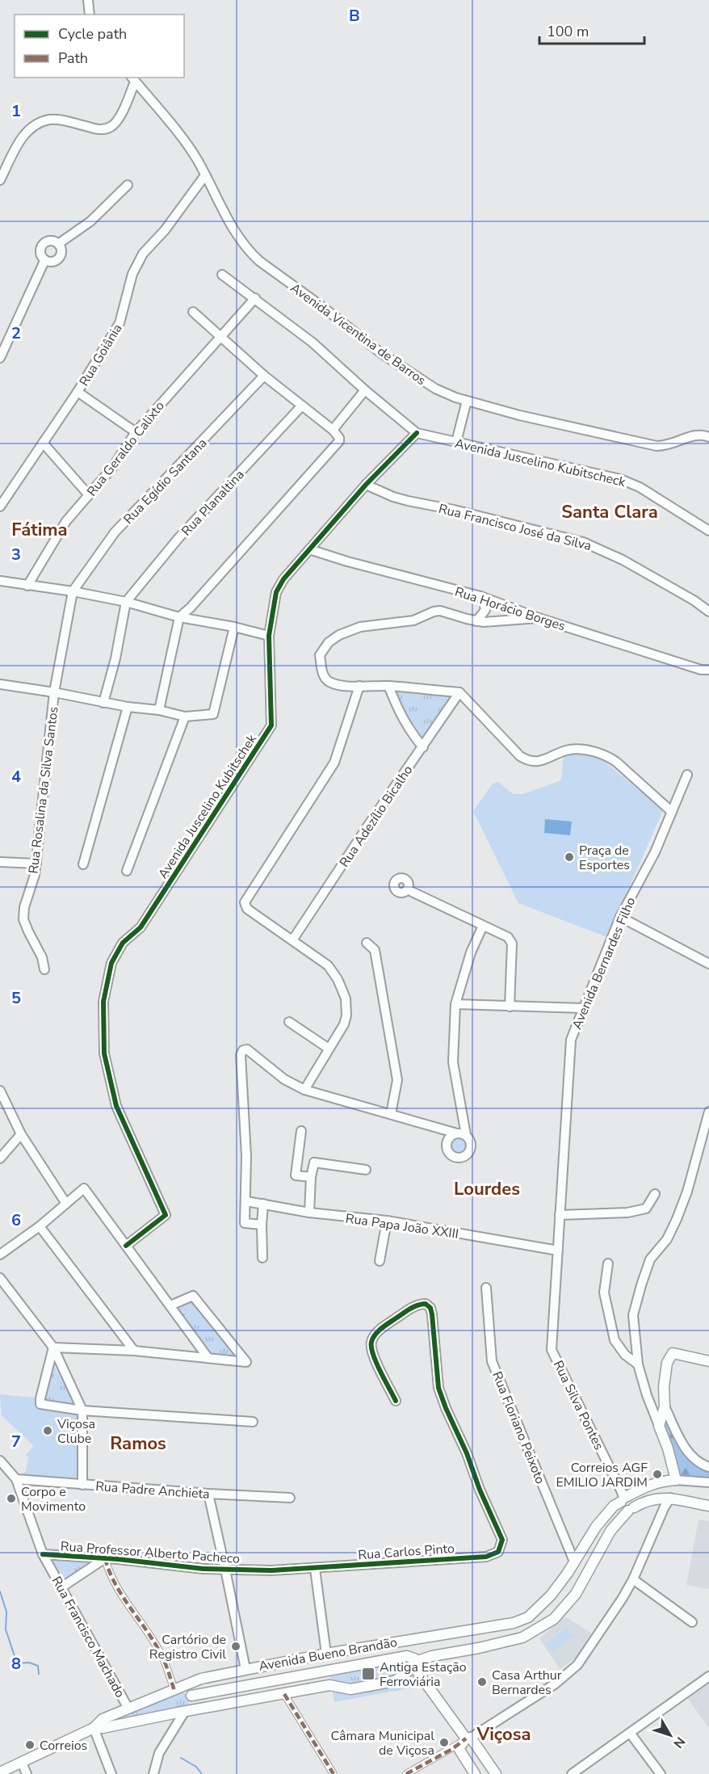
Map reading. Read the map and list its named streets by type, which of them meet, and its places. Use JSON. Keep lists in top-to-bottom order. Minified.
{"streets":{"street":["Avenida Vicentina de Barros","Rua Goiânia","Rua Geraldo Calixto","Avenida Juscelino Kubitscheck","Rua Egídio Santana","Rua Planaltina","Rua Francisco José da Silva","Rua Horácio Borges","Rua Rosalina da Silva Santos","Avenida Juscelino Kubitschek","Rua Adezílio Bicalho","Avenida Bernardes Filho","Rua Papa João XXIII","Rua Silva Pontes","Rua Floriano Peixoto","Rua Padre Anchieta","Rua Carlos Pinto","Rua Professor Alberto Pacheco","Rua Francisco Machado","Avenida Bueno Brandão"]},"crossings":[["Avenida Vicentina de Barros","Rua Goiânia"],["Avenida Juscelino Kubitscheck","Avenida Juscelino Kubitschek"],["Rua Egídio Santana","Rua Rosalina da Silva Santos"],["Rua Francisco José da Silva","Avenida Juscelino Kubitschek"],["Rua Horácio Borges","Avenida Juscelino Kubitschek"],["Avenida Bernardes Filho","Rua Papa João XXIII"],["Avenida Bernardes Filho","Rua Silva Pontes"],["Rua Papa João XXIII","Rua Silva Pontes"],["Rua Silva Pontes","Avenida Bueno Brandão"],["Rua Floriano Peixoto","Avenida Bueno Brandão"],["Rua Padre Anchieta","Rua Francisco Machado"],["Rua Carlos Pinto","Rua Professor Alberto Pacheco"],["Rua Professor Alberto Pacheco","Rua Francisco Machado"],["Rua Francisco Machado","Avenida Bueno Brandão"]],"districts":["Santa Clara","Fátima","Lourdes","Ramos","Viçosa"],"places":{"other":["Praça de Esportes","Viçosa Clube","Correios AGF EMILIO JARDIM","Corpo e Movimento","Cartório de Registro Civil","Casa Arthur Bernardes","Câmara Municipal de Viçosa","Correios"],"transit":["Antiga Estação Ferroviária"]},"legend":["Cycle path","Path"],"scale_bar":"100 m","north":"bottom right","grid":{"columns":["B"],"rows":["1","2","3","4","5","6","7","8"]}}
